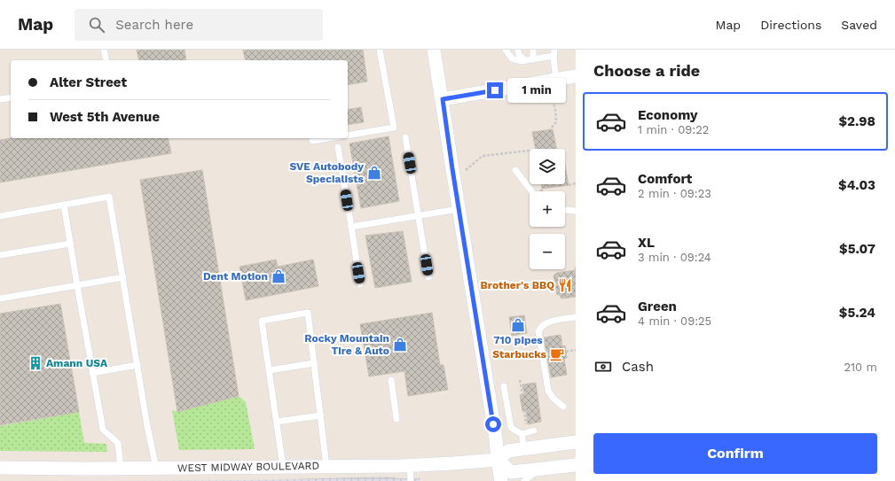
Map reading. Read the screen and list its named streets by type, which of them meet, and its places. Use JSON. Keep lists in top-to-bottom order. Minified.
{"streets":{"street":["WEST MIDWAY BOULEVARD"]},"places":{"shop":["SVE Autobody Specialists","Dent Motion","710 pipes","Rocky Mountain Tire & Auto"],"restaurant":["Brother's BBQ"],"cafe":["Starbucks"],"building":["Amann USA"]},"page":{"header":"Map","search":"Search here","nav":["Map","Directions","Saved"],"heading":"Choose a ride","banner":["Alter Street","West 5th Avenue"],"bubble":"1 min","list":[{"name":"Economy","note":"1 min · 09:22","value":"$2.98"},{"name":"Comfort","note":"2 min · 09:23","value":"$4.03"},{"name":"XL","note":"3 min · 09:24","value":"$5.07"},{"name":"Green","note":"4 min · 09:25","value":"$5.24"}],"map_buttons":["+","−"],"pay":["Cash","210 m"],"buttons":"Confirm"}}
